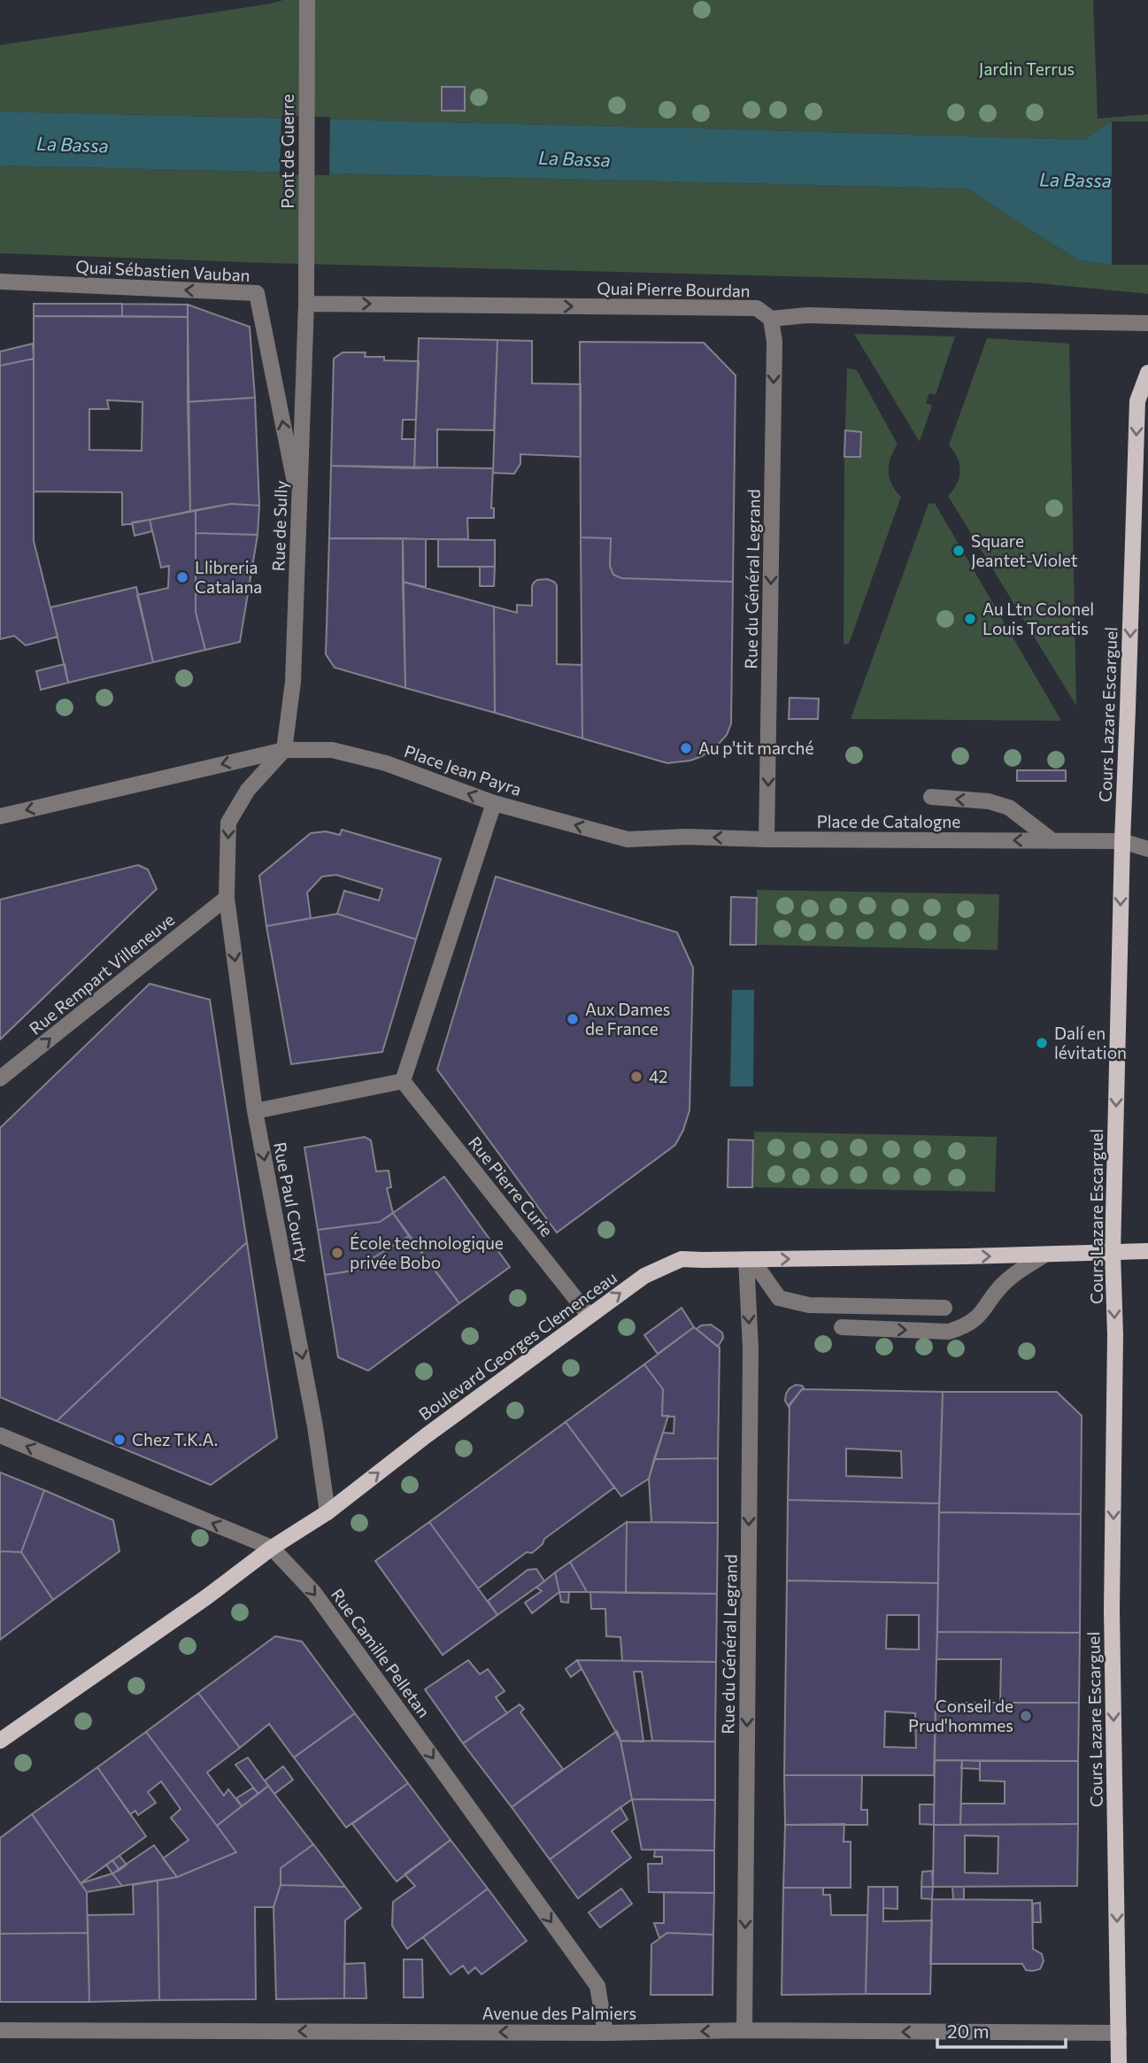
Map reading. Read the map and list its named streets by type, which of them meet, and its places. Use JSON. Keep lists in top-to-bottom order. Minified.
{"streets":{"main road":["Cours Lazare Escarguel","Boulevard Georges Clemenceau"],"street":["Pont de Guerre","Quai Sébastien Vauban","Quai Pierre Bourdan","Rue de Sully","Rue du Général Legrand","Place Jean Payra","Place de Catalogne","Rue Rempart Villeneuve","Rue Pierre Curie","Rue Paul Courty","Rue Camille Pelletan","Avenue des Palmiers"]},"crossings":[["Pont de Guerre","Quai Pierre Bourdan"],["Pont de Guerre","Rue de Sully"],["Quai Sébastien Vauban","Rue de Sully"],["Quai Pierre Bourdan","Rue de Sully"],["Quai Pierre Bourdan","Rue du Général Legrand"],["Rue de Sully","Place Jean Payra"],["Rue du Général Legrand","Place de Catalogne"],["Rue du Général Legrand","Boulevard Georges Clemenceau"],["Rue du Général Legrand","Avenue des Palmiers"],["Cours Lazare Escarguel","Place de Catalogne"],["Cours Lazare Escarguel","Boulevard Georges Clemenceau"],["Cours Lazare Escarguel","Avenue des Palmiers"],["Place Jean Payra","Place de Catalogne"],["Rue Rempart Villeneuve","Rue Paul Courty"],["Rue Pierre Curie","Boulevard Georges Clemenceau"],["Rue Paul Courty","Boulevard Georges Clemenceau"],["Boulevard Georges Clemenceau","Rue Camille Pelletan"],["Rue Camille Pelletan","Avenue des Palmiers"]],"one_way":["Quai Pierre Bourdan","Rue du Général Legrand","Cours Lazare Escarguel","Place Jean Payra","Rue Rempart Villeneuve","Rue Paul Courty","Boulevard Georges Clemenceau","Avenue des Palmiers"],"water":["La Bassa"],"parks":["Jardin Terrus"],"places":["Square Jeantet-Violet","Llibreria Catalana","Au Ltn Colonel Louis Torcatis","Au p'tit marché","Aux Dames de France","Dalí en lévitation","42","École technologique privée Bobo","Chez T.K.A.","Conseil de Prud'hommes"],"scale_bar":"20 m"}
